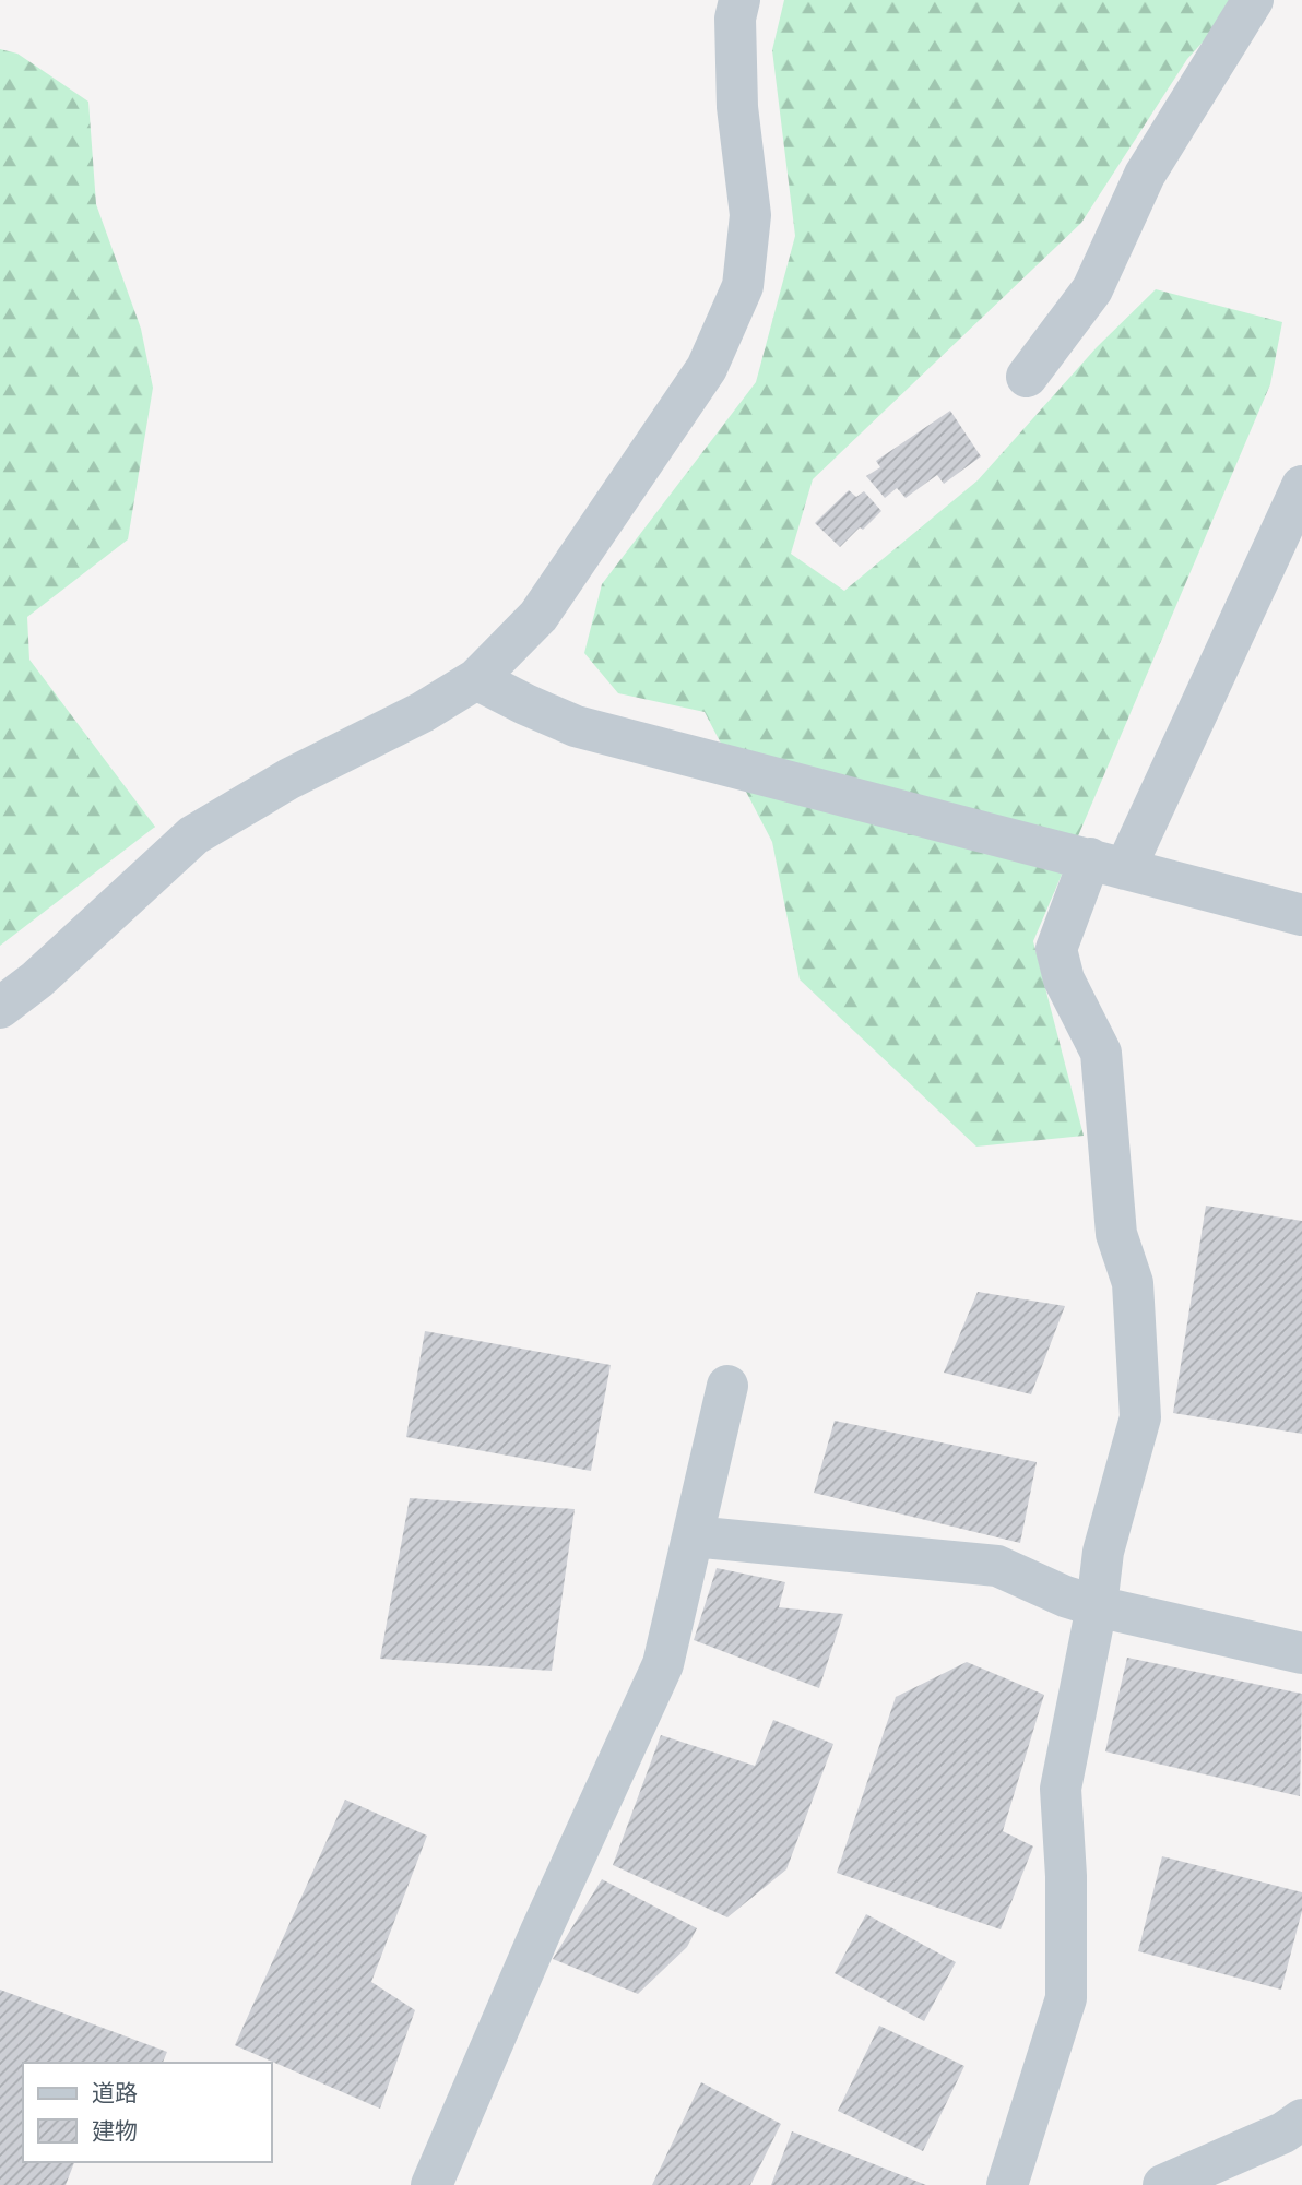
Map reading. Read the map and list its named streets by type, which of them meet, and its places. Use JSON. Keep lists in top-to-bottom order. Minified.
{"legend":["道路","建物"]}
